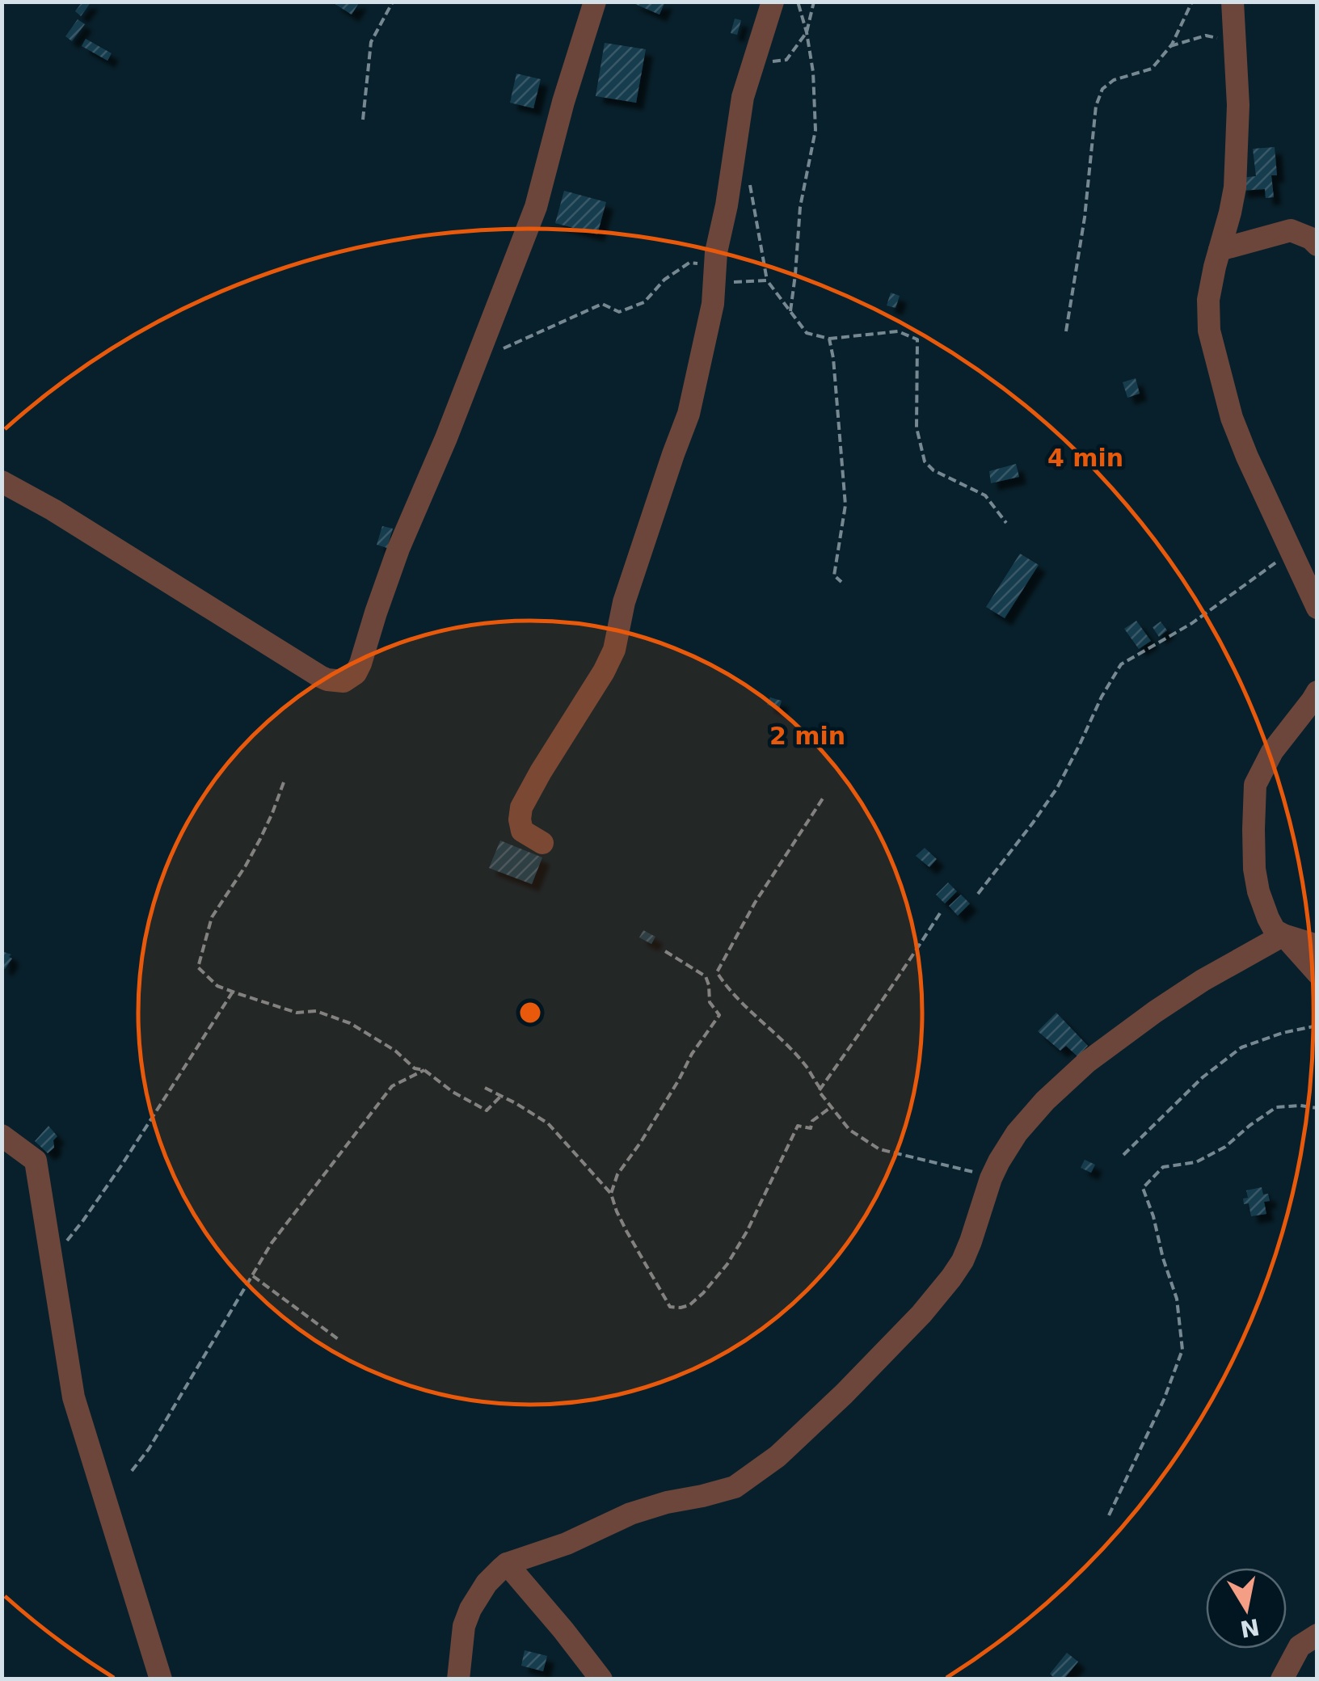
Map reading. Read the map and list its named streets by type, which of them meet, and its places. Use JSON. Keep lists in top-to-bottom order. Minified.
{"north":"bottom","rings":["4 min","2 min"]}
